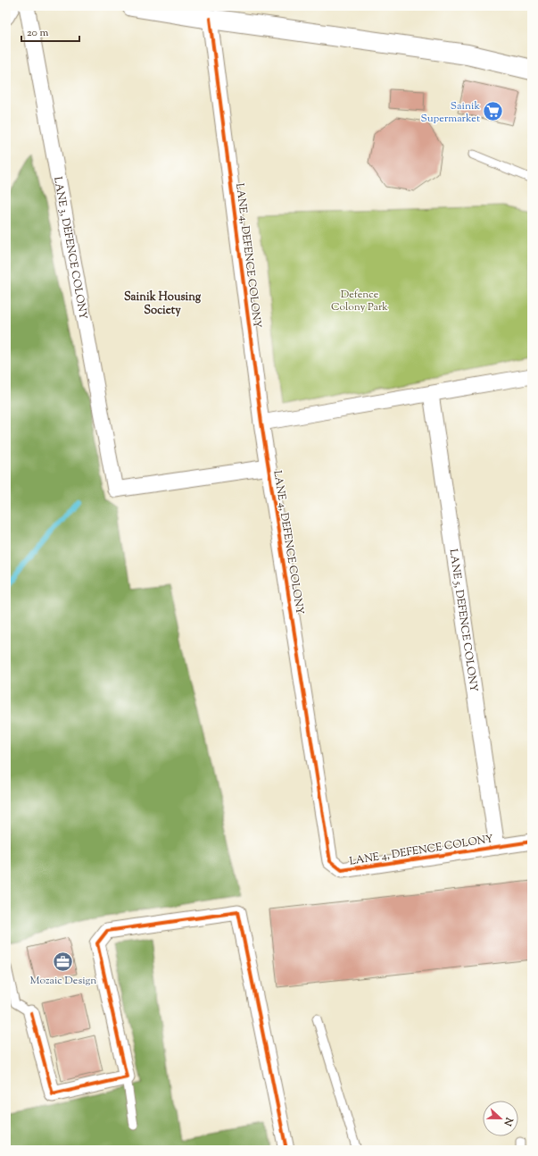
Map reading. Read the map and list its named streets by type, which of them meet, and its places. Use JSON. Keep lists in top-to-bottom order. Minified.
{"streets":{"street":["LANE 3, DEFENCE COLONY","LANE 4, DEFENCE COLONY","LANE 5, DEFENCE COLONY"]},"crossings":[["LANE 3, DEFENCE COLONY","LANE 4, DEFENCE COLONY"],["LANE 4, DEFENCE COLONY","LANE 5, DEFENCE COLONY"]],"districts":["Sainik Housing Society"],"parks":["Defence Colony Park"],"places":{"supermarket":["Sainik Supermarket"],"office":["Mozaic Design"]},"scale_bar":"20 m","north":"right"}
